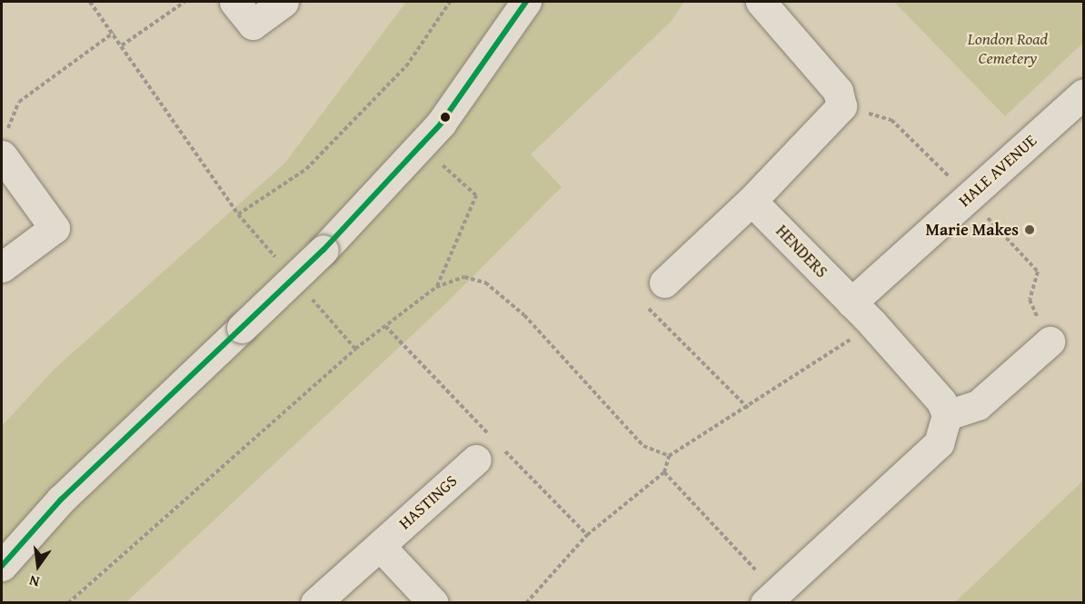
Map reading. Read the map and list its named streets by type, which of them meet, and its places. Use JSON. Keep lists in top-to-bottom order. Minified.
{"streets":{"street":["HALE AVENUE","HENDERS","HASTINGS"]},"crossings":[["HALE AVENUE","HENDERS"]],"parks":["London Road Cemetery"],"places":["Marie Makes"],"north":"bottom"}
